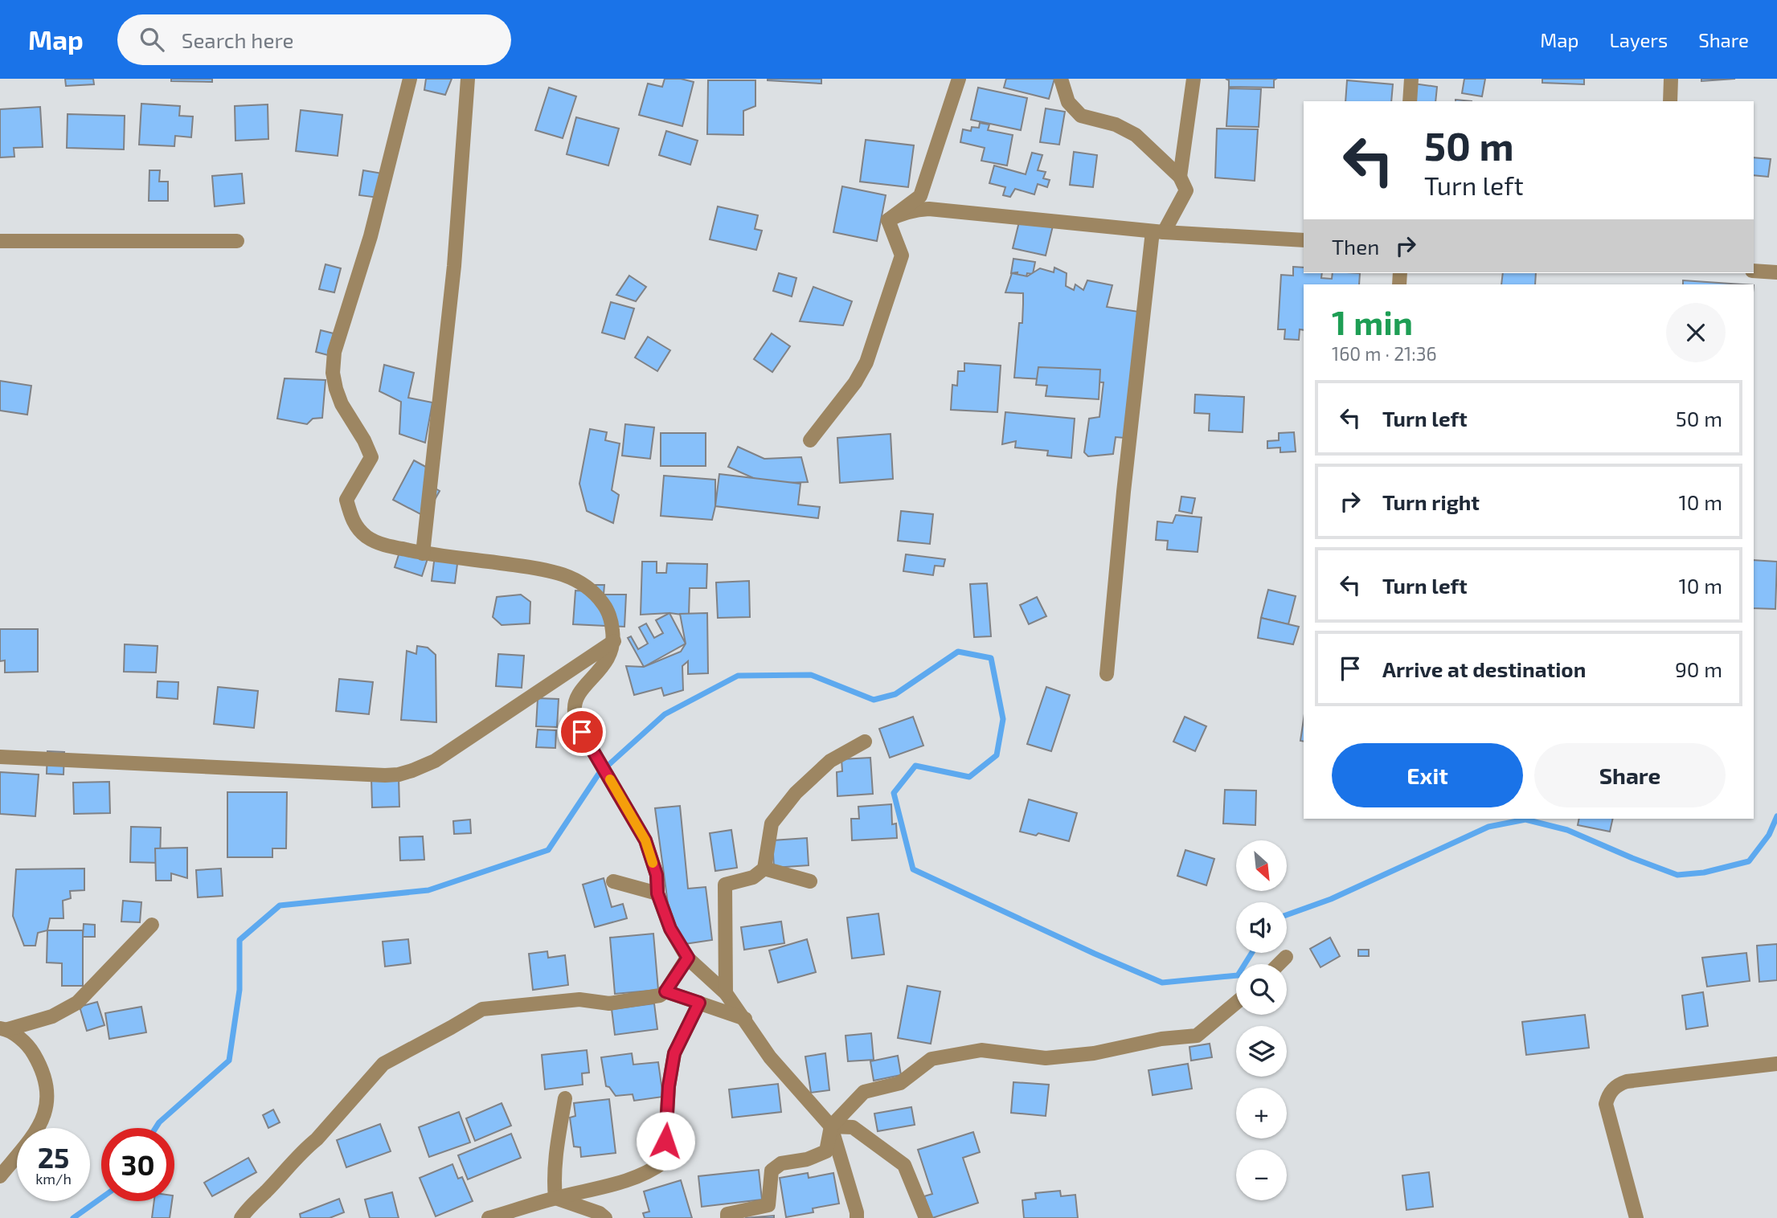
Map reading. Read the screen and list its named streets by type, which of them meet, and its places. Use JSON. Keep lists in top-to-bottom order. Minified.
{"north":"bottom right","page":{"header":"Map","search":"Search here","nav":["Map","Layers","Share"],"turn":["50 m","Turn left"],"then":"Then","heading":["1 min","160 m · 21:36"],"list":[{"name":"Turn left","value":"50 m"},{"name":"Turn right","value":"10 m"},{"name":"Turn left","value":"10 m"},{"name":"Arrive at destination","value":"90 m"}],"buttons":["Exit","Share"],"map_buttons":["+","−"],"speed":"25 km/h","limit":"30"}}
